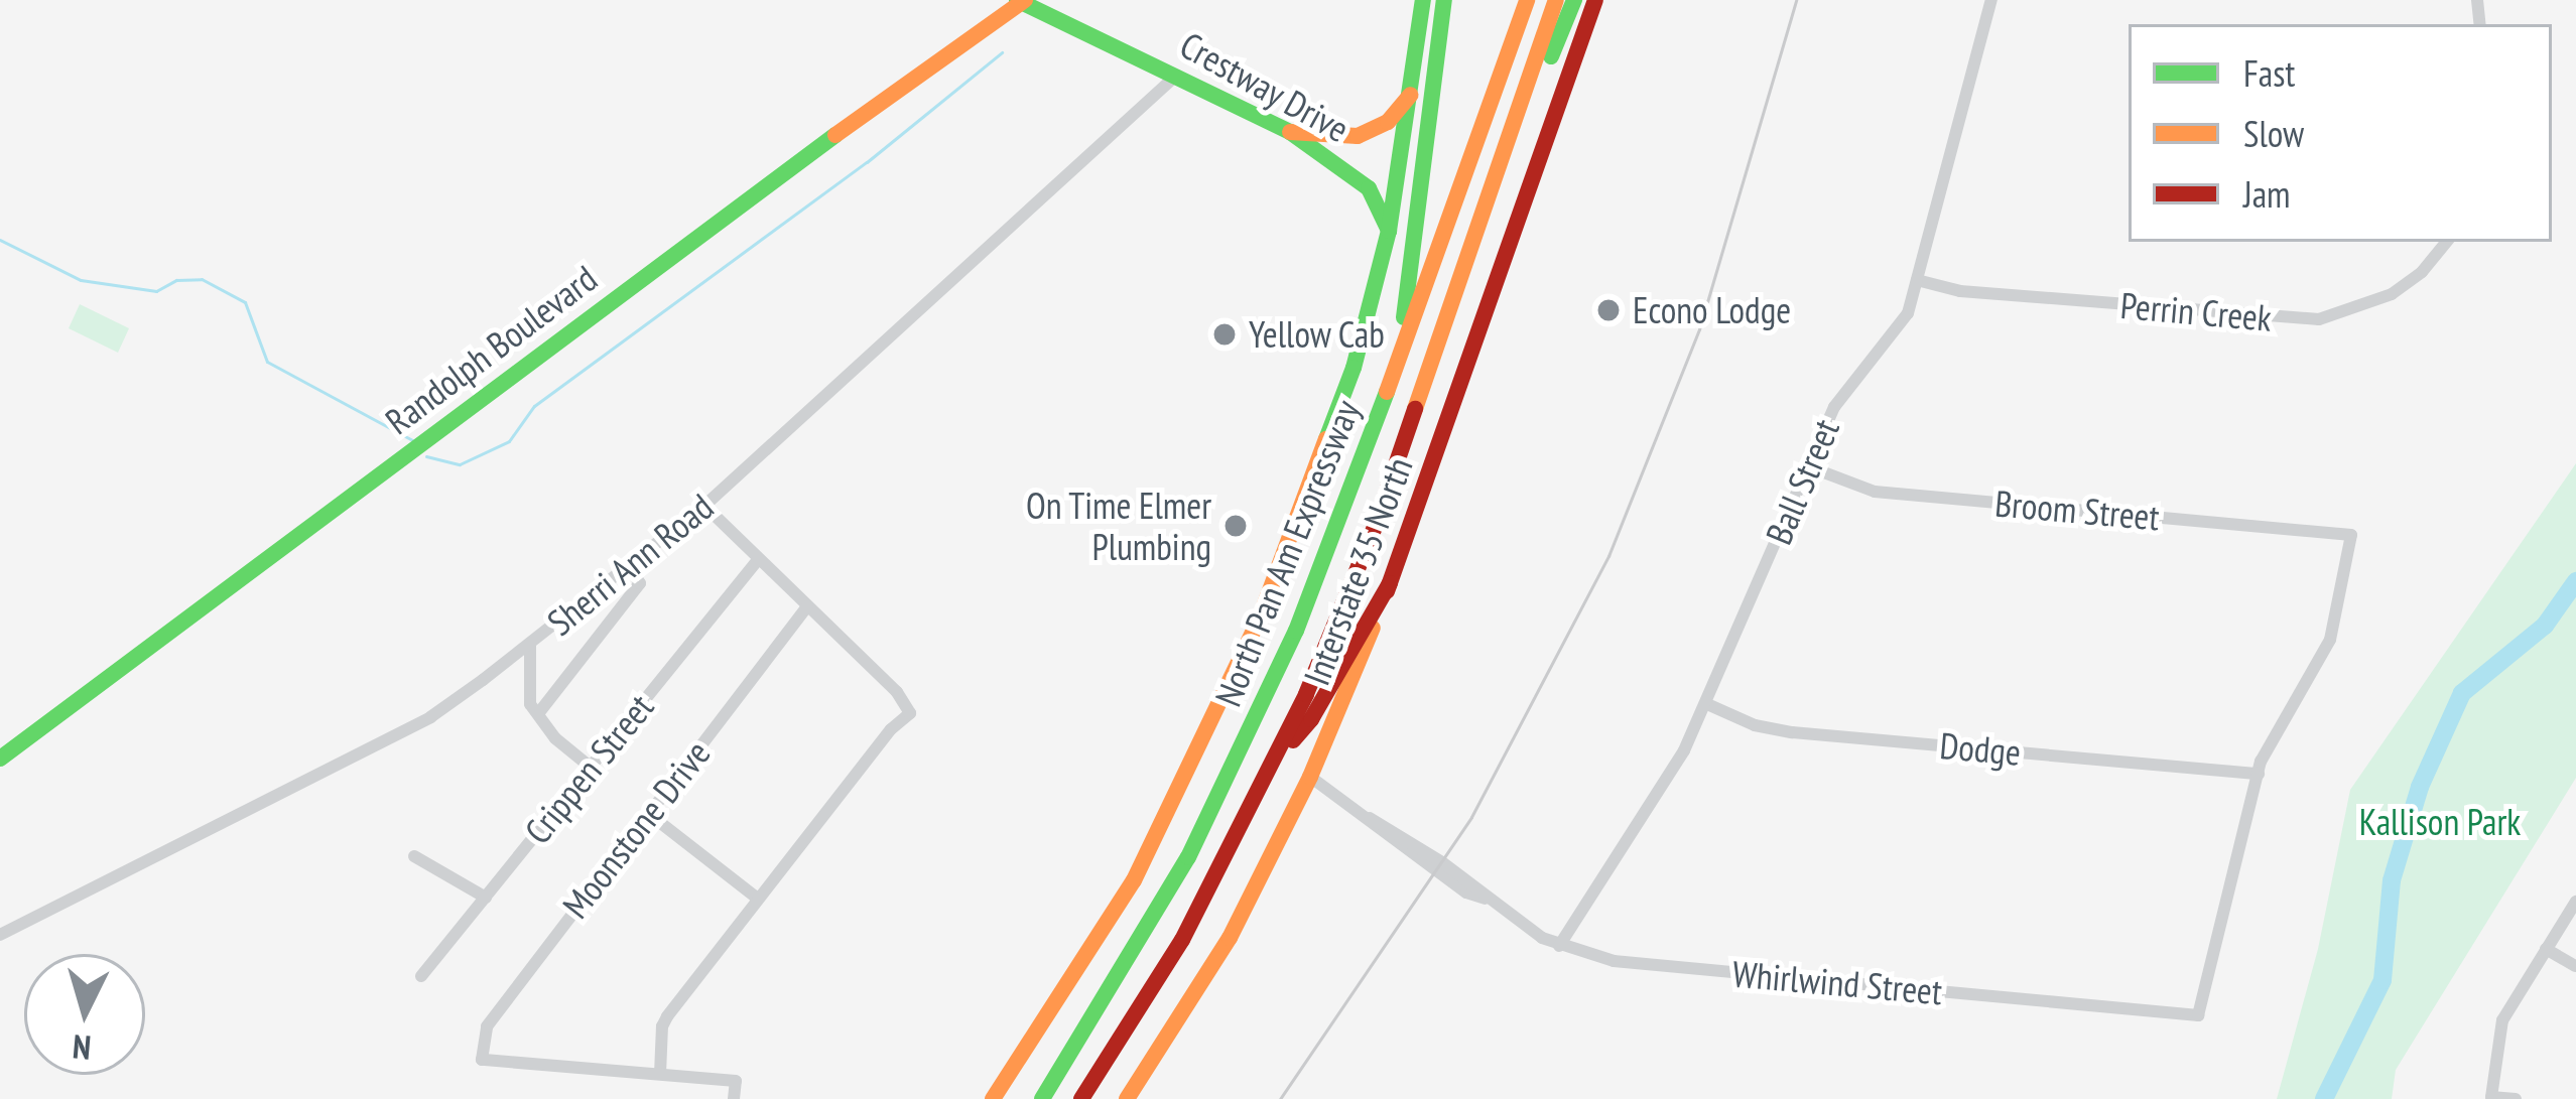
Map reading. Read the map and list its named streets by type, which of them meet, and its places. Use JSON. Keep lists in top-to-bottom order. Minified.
{"streets":{"main road":["Crestway Drive","Randolph Boulevard","North Pan Am Expressway","Interstate 35 North"],"street":["Perrin Creek","Ball Street","Broom Street","Sherri Ann Road","Dodge","Crippen Street","Moonstone Drive","Whirlwind Street"]},"crossings":[["Crestway Drive","Randolph Boulevard"],["Crestway Drive","Sherri Ann Road"],["Crestway Drive","Interstate 35 North"],["Perrin Creek","Ball Street"],["Ball Street","Broom Street"],["Ball Street","Dodge"],["Ball Street","Whirlwind Street"],["Broom Street","Dodge"],["Broom Street","Whirlwind Street"],["Interstate 35 North","Whirlwind Street"],["Dodge","Whirlwind Street"]],"parks":["Kallison Park"],"places":["Econo Lodge","Yellow Cab","On Time Elmer Plumbing"],"legend":["Fast","Slow","Jam"],"north":"bottom"}
